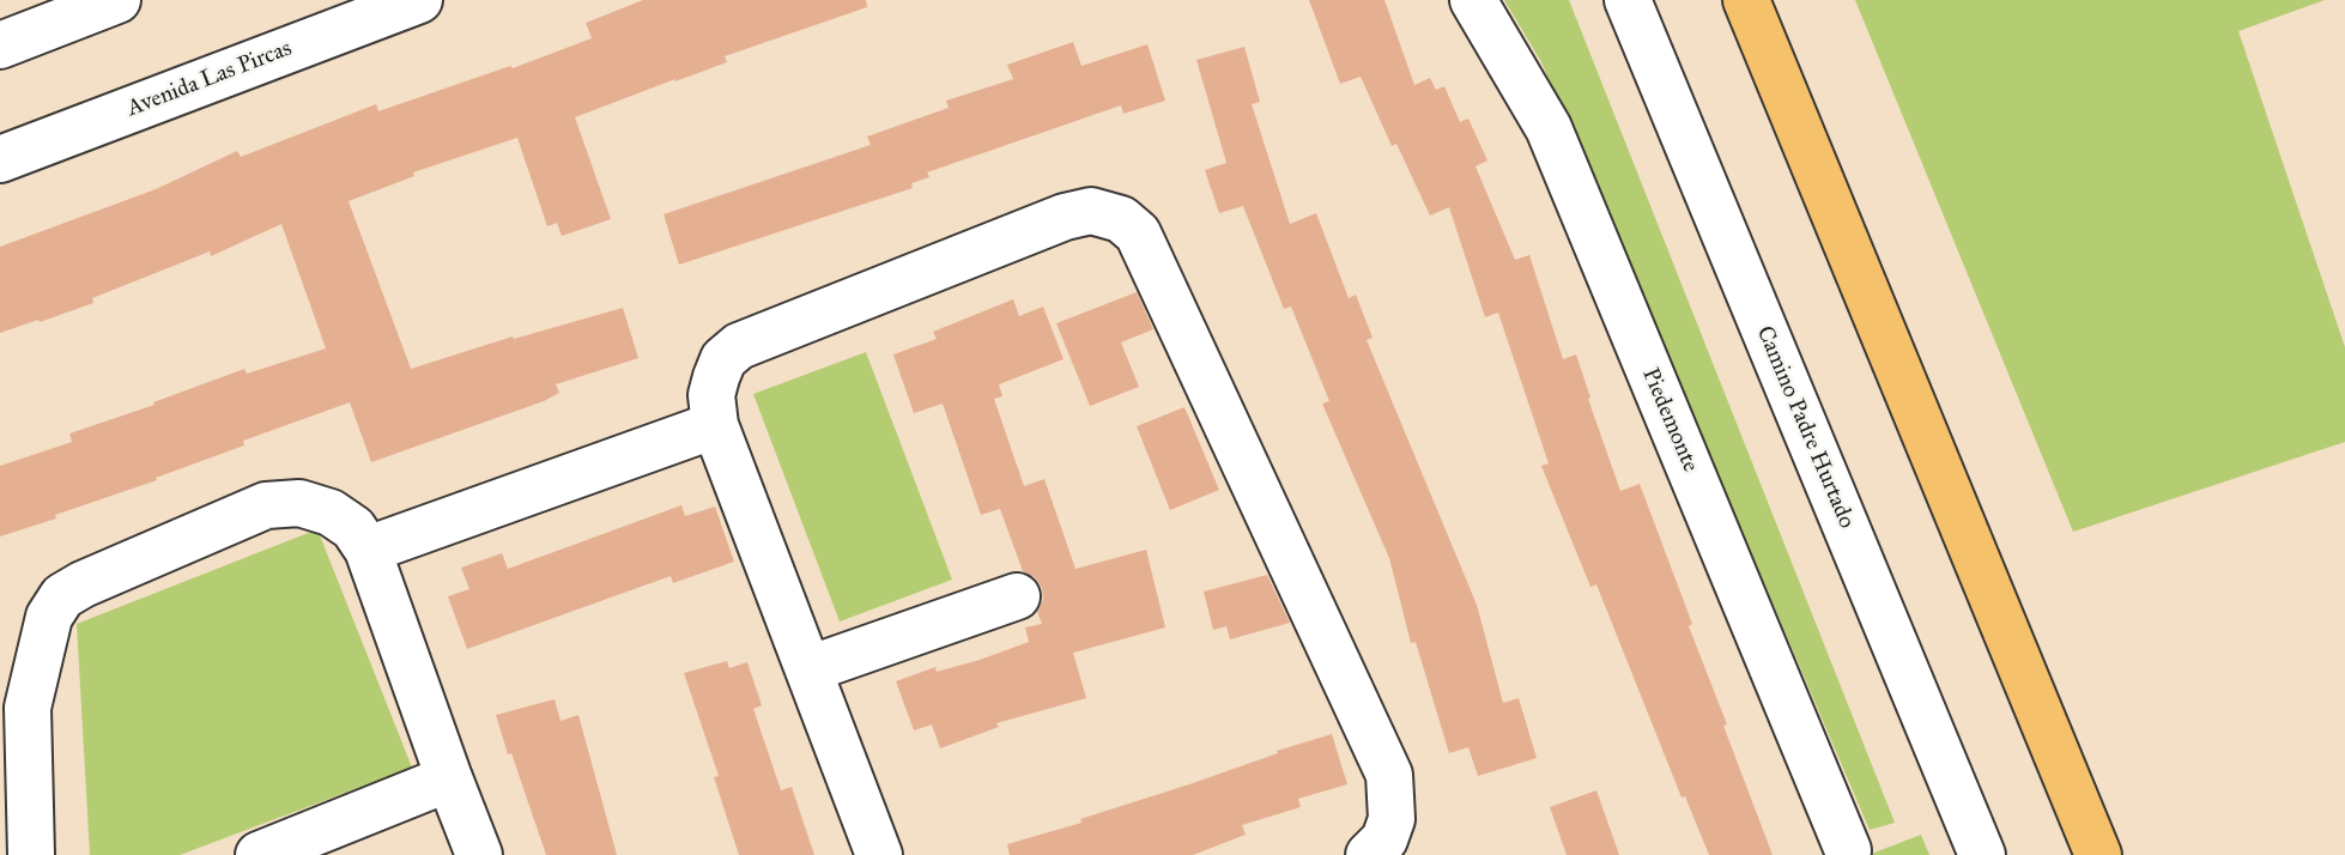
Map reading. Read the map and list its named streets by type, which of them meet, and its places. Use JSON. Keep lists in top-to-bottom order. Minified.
{"streets":{"street":["Avenida Las Pircas","Piedemonte","Camino Padre Hurtado"]}}
